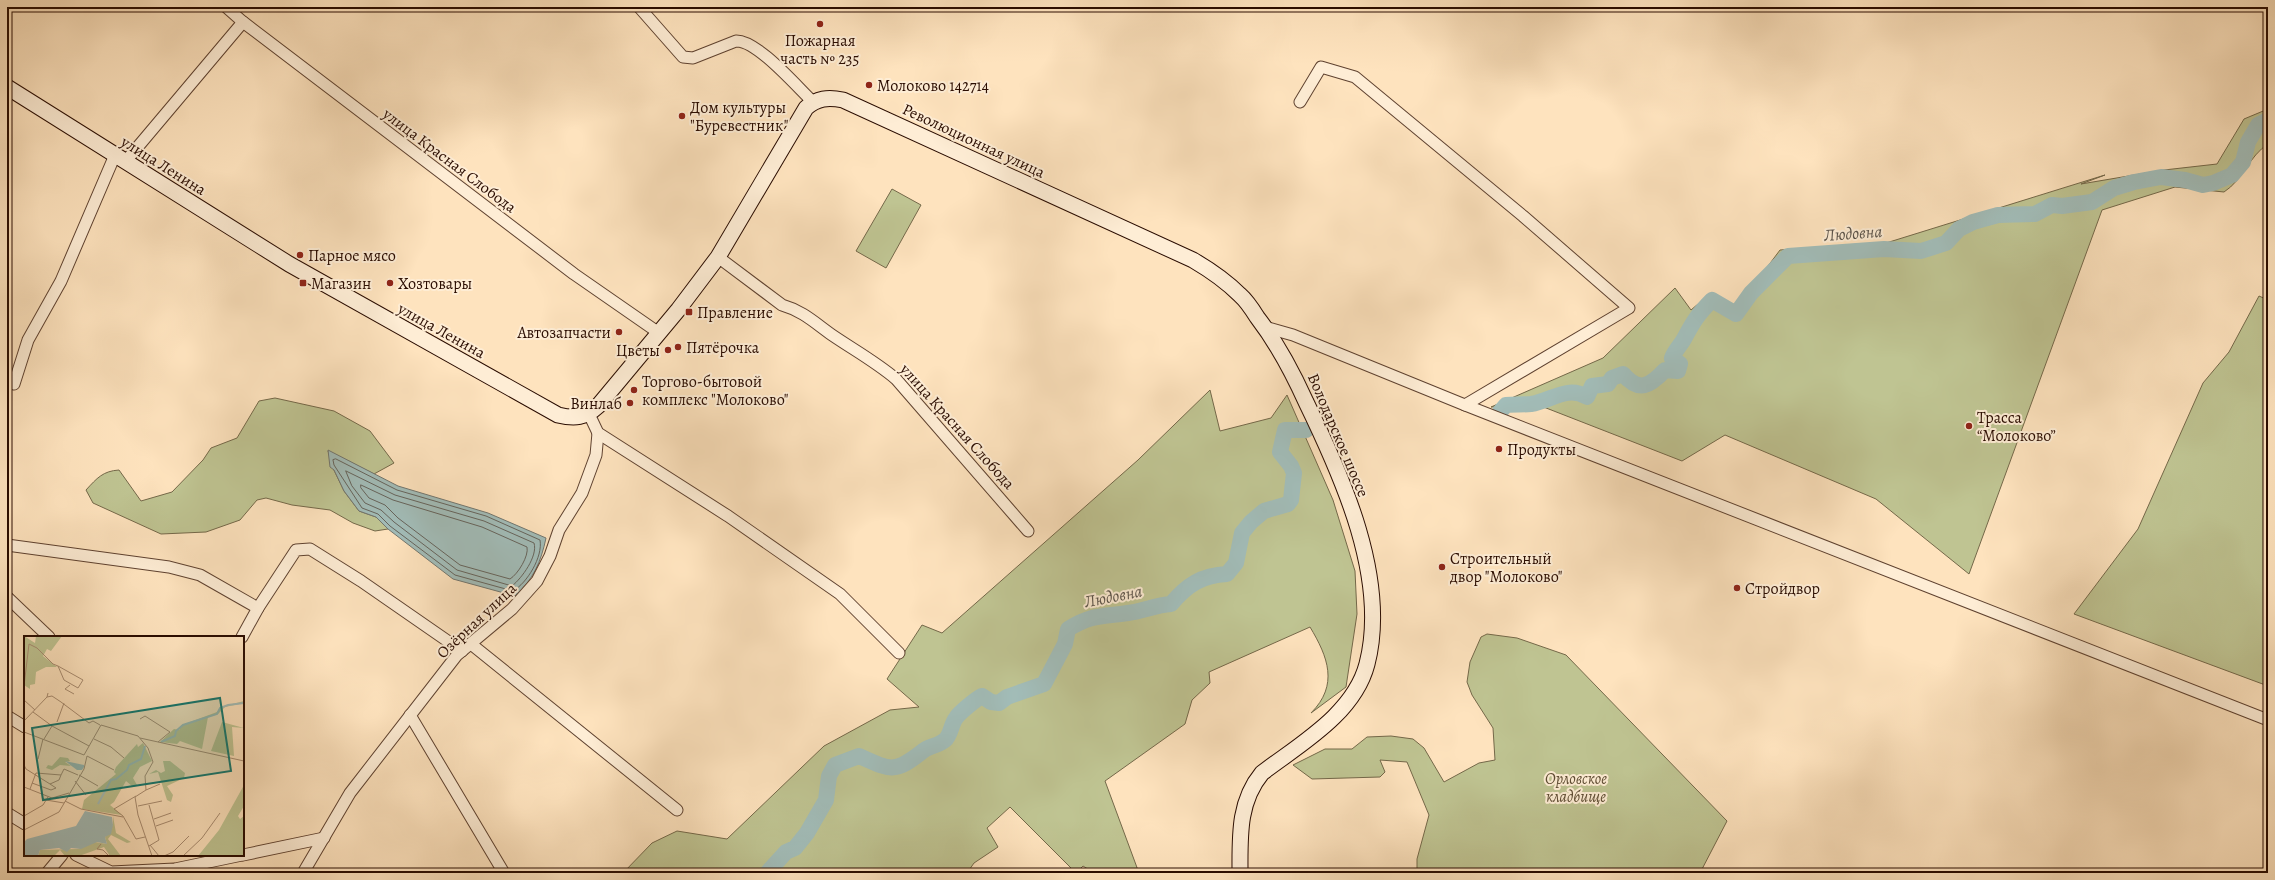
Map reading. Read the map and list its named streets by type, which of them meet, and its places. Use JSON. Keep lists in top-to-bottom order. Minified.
{"streets":{"main road":["Революционная улица","улица Ленина","Володарское шоссе"],"street":["улица Красная Слобода","Озёрная улица"]},"crossings":[["Революционная улица","Володарское шоссе"]],"water":["Людовна"],"parks":["Орловское кладбище"],"places":{"other":["Пожарная часть № 235","Молоково 142714","Дом культуры \"Буревестник\"","Парное мясо","Хозтовары","Автозапчасти","Пятёрочка","Цветы","Торгово-бытовой комплекс \"Молоково\"","Винлаб","Трасса “Молоково”","Продукты","Строительный двор \"Молоково\"","Стройдвор"],"transit":["Магазин","Правление"]}}
